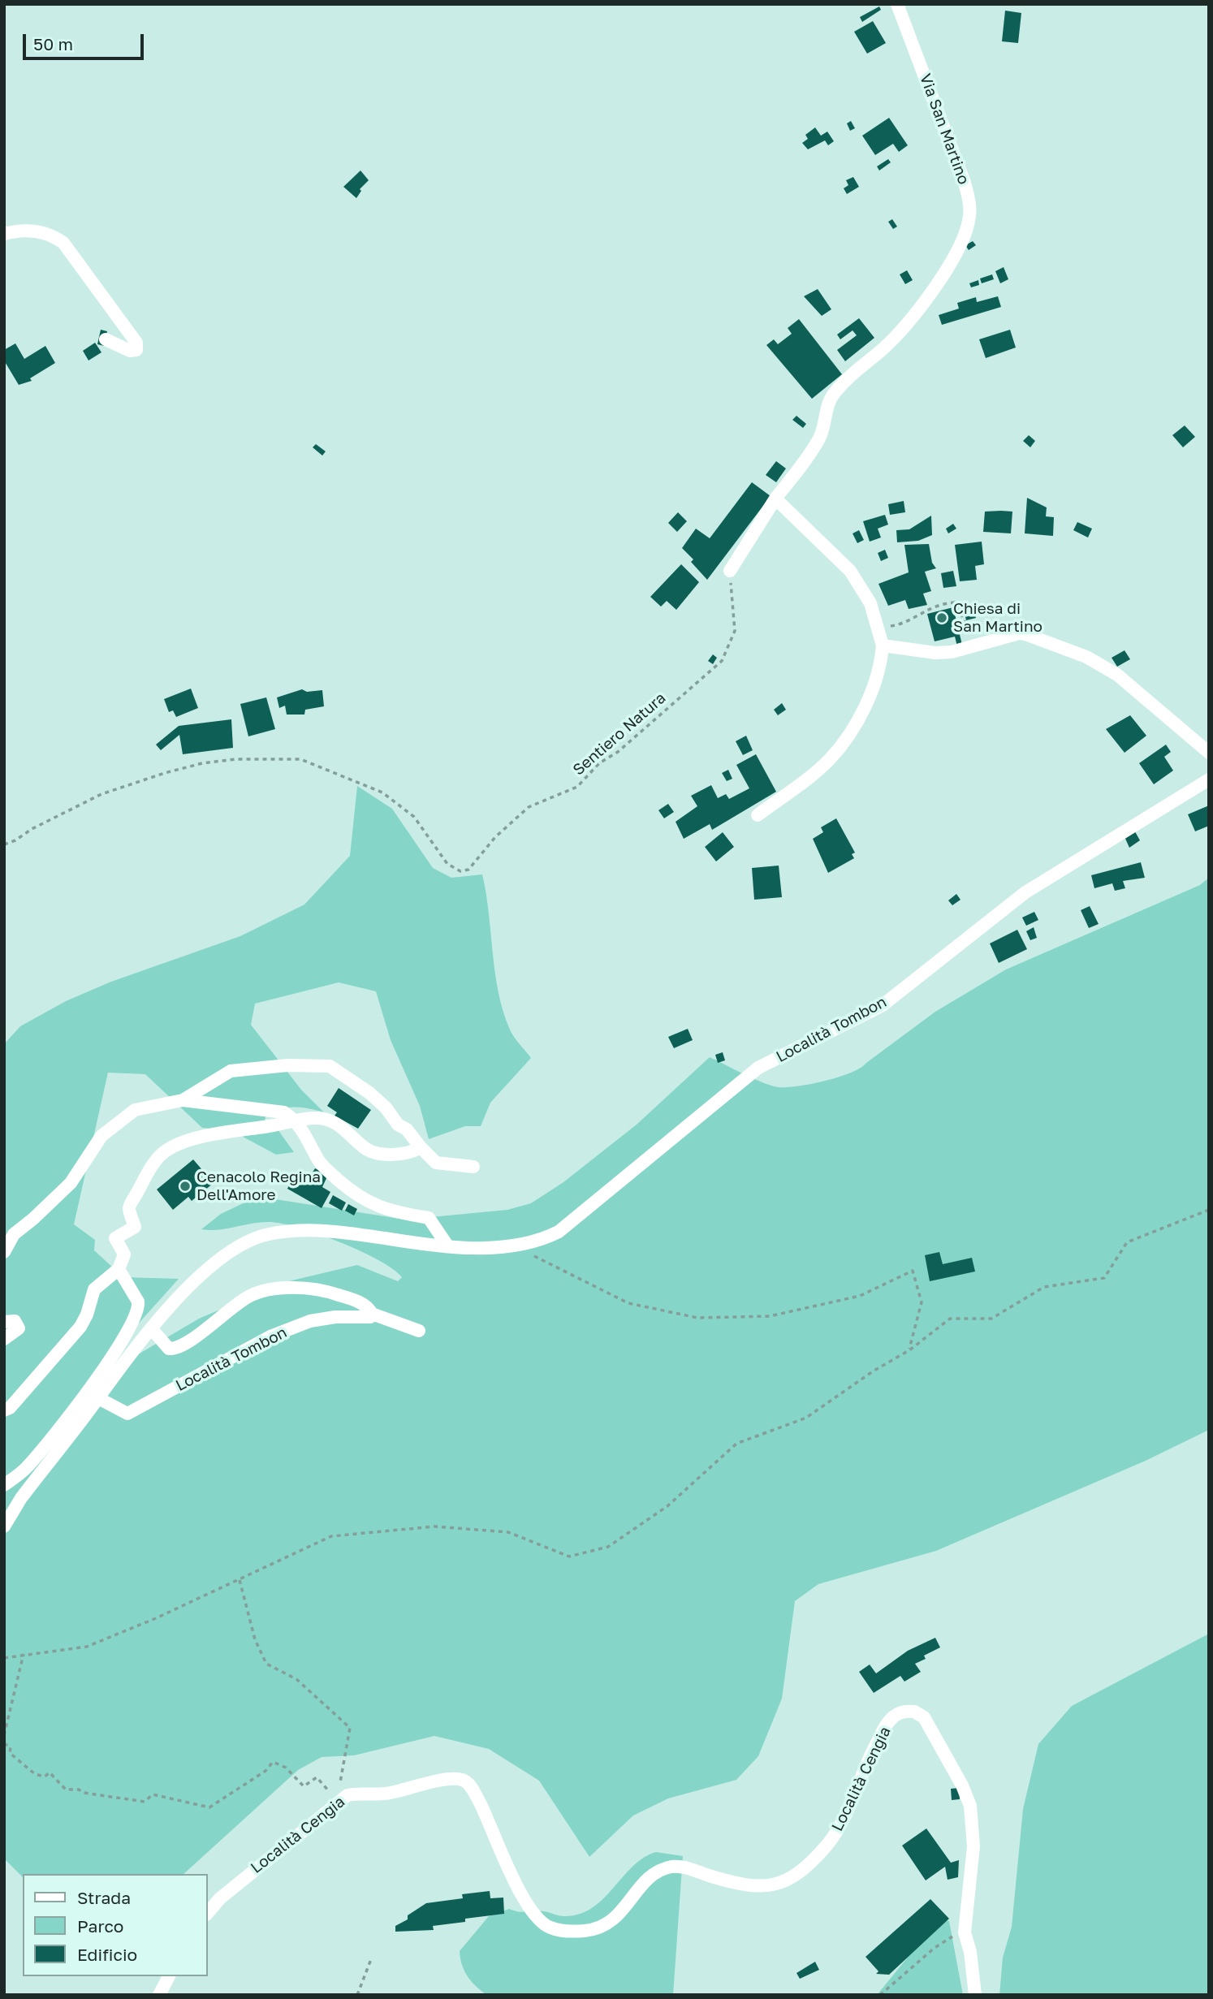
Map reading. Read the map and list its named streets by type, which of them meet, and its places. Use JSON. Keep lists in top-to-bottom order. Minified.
{"streets":{"street":["Via San Martino","Località Tombon","Località Cengia"],"path":["Sentiero Natura"]},"crossings":[["Via San Martino","Sentiero Natura"]],"places":["Chiesa di San Martino","Cenacolo Regina Dell'Amore"],"legend":["Strada","Parco","Edificio"],"scale_bar":"50 m"}
